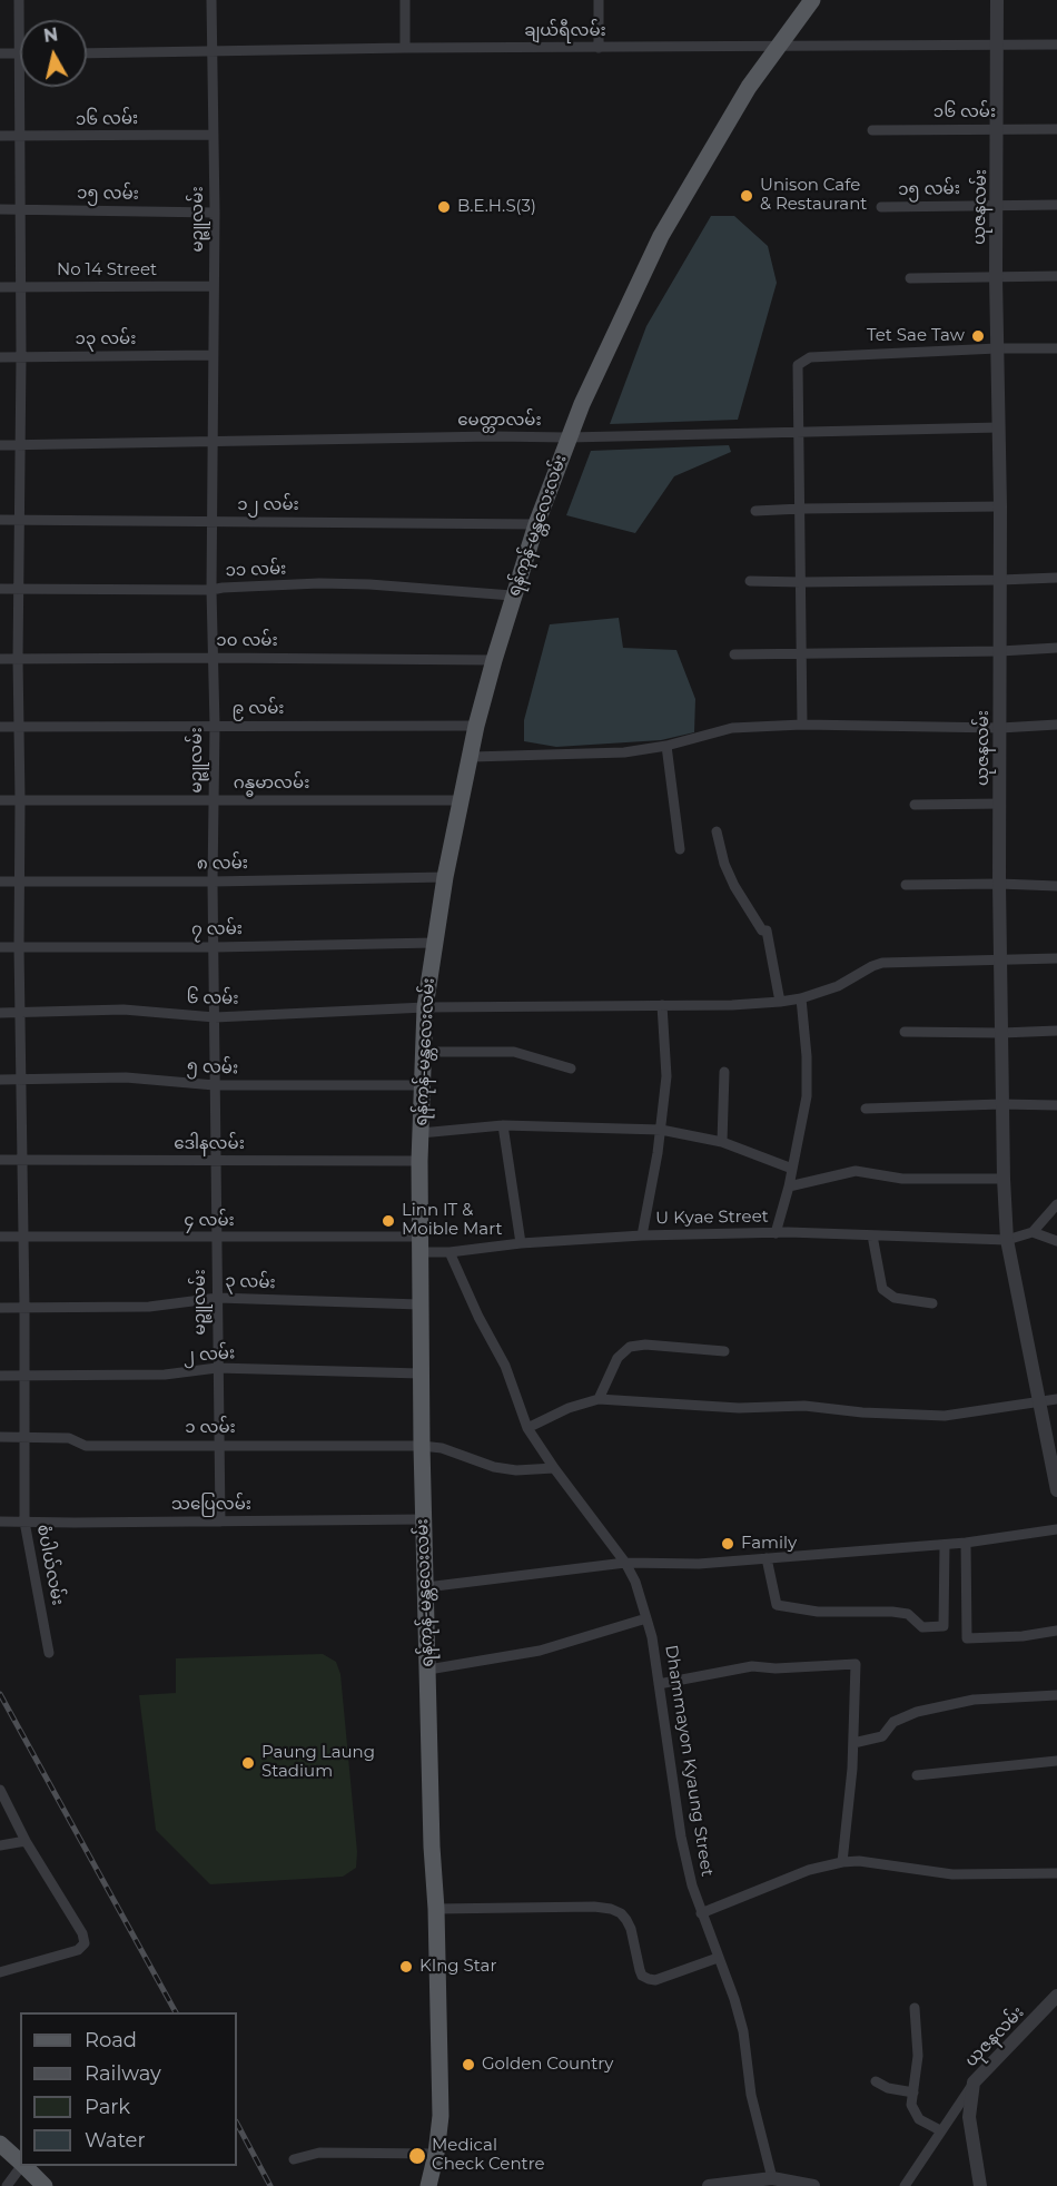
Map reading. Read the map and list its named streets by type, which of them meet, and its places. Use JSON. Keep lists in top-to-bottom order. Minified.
{"streets":{"main road":["ရန်ကုန်-မန္တလေးလမ်း"],"street":["ချယ်ရီလမ်း","၁၆ လမ်း","၁၅ လမ်း","ယုဇနလမ်း","မဉ္ဇူလမ်း","No 14 Street","၁၃ လမ်း","မေတ္တာလမ်း","၁၂ လမ်း","၁၁ လမ်း","၁၀ လမ်း","၉ လမ်း","ဂန္ဓမာလမ်း","၈ လမ်း","၇ လမ်း","၆ လမ်း","၅ လမ်း","ဒေါနလမ်း","U Kyae Street","၄ လမ်း","၃ လမ်း","၂ လမ်း","၁ လမ်း","သပြေလမ်း","စံပါယ်လမ်း","Dhammayon Kyaung Street"]},"crossings":[["ချယ်ရီလမ်း","ယုဇနလမ်း"],["ချယ်ရီလမ်း","မဉ္ဇူလမ်း"],["ချယ်ရီလမ်း","ရန်ကုန်-မန္တလေးလမ်း"],["၁၆ လမ်း","ယုဇနလမ်း"],["၁၆ လမ်း","မဉ္ဇူလမ်း"],["၁၆ လမ်း","စံပါယ်လမ်း"],["၁၅ လမ်း","ယုဇနလမ်း"],["၁၅ လမ်း","မဉ္ဇူလမ်း"],["၁၅ လမ်း","စံပါယ်လမ်း"],["ယုဇနလမ်း","မေတ္တာလမ်း"],["ယုဇနလမ်း","၆ လမ်း"],["ယုဇနလမ်း","U Kyae Street"],["မဉ္ဇူလမ်း","No 14 Street"],["မဉ္ဇူလမ်း","၁၃ လမ်း"],["မဉ္ဇူလမ်း","မေတ္တာလမ်း"],["မဉ္ဇူလမ်း","၁၂ လမ်း"],["မဉ္ဇူလမ်း","၁၁ လမ်း"],["မဉ္ဇူလမ်း","၁၀ လမ်း"],["မဉ္ဇူလမ်း","၉ လမ်း"],["မဉ္ဇူလမ်း","ဂန္ဓမာလမ်း"],["မဉ္ဇူလမ်း","၈ လမ်း"],["မဉ္ဇူလမ်း","၇ လမ်း"],["မဉ္ဇူလမ်း","၆ လမ်း"],["မဉ္ဇူလမ်း","၅ လမ်း"],["မဉ္ဇူလမ်း","ဒေါနလမ်း"],["မဉ္ဇူလမ်း","၄ လမ်း"],["မဉ္ဇူလမ်း","၃ လမ်း"],["မဉ္ဇူလမ်း","၂ လမ်း"],["မဉ္ဇူလမ်း","၁ လမ်း"],["မဉ္ဇူလမ်း","သပြေလမ်း"],["No 14 Street","စံပါယ်လမ်း"],["၁၃ လမ်း","စံပါယ်လမ်း"],["မေတ္တာလမ်း","ရန်ကုန်-မန္တလေးလမ်း"],["မေတ္တာလမ်း","စံပါယ်လမ်း"],["၁၂ လမ်း","ရန်ကုန်-မန္တလေးလမ်း"],["၁၂ လမ်း","စံပါယ်လမ်း"],["ရန်ကုန်-မန္တလေးလမ်း","၁၁ လမ်း"],["ရန်ကုန်-မန္တလေးလမ်း","၁၀ လမ်း"],["ရန်ကုန်-မန္တလေးလမ်း","၉ လမ်း"],["ရန်ကုန်-မန္တလေးလမ်း","ဂန္ဓမာလမ်း"],["ရန်ကုန်-မန္တလေးလမ်း","၈ လမ်း"],["ရန်ကုန်-မန္တလေးလမ်း","၇ လမ်း"],["ရန်ကုန်-မန္တလေးလမ်း","၆ လမ်း"],["ရန်ကုန်-မန္တလေးလမ်း","၅ လမ်း"],["ရန်ကုန်-မန္တလေးလမ်း","ဒေါနလမ်း"],["ရန်ကုန်-မန္တလေးလမ်း","U Kyae Street"],["ရန်ကုန်-မန္တလေးလမ်း","၄ လမ်း"],["ရန်ကုန်-မန္တလေးလမ်း","၃ လမ်း"],["ရန်ကုန်-မန္တလေးလမ်း","၂ လမ်း"],["ရန်ကုန်-မန္တလေးလမ်း","၁ လမ်း"],["ရန်ကုန်-မန္တလေးလမ်း","သပြေလမ်း"],["၁၁ လမ်း","စံပါယ်လမ်း"],["၁၀ လမ်း","စံပါယ်လမ်း"],["၉ လမ်း","စံပါယ်လမ်း"],["ဂန္ဓမာလမ်း","စံပါယ်လမ်း"],["၈ လမ်း","စံပါယ်လမ်း"],["၇ လမ်း","စံပါယ်လမ်း"],["၆ လမ်း","စံပါယ်လမ်း"],["၅ လမ်း","စံပါယ်လမ်း"],["ဒေါနလမ်း","စံပါယ်လမ်း"],["U Kyae Street","၄ လမ်း"],["U Kyae Street","Dhammayon Kyaung Street"],["၄ လမ်း","စံပါယ်လမ်း"],["၃ လမ်း","စံပါယ်လမ်း"],["၂ လမ်း","စံပါယ်လမ်း"],["၁ လမ်း","စံပါယ်လမ်း"],["၁ လမ်း","Dhammayon Kyaung Street"],["သပြေလမ်း","စံပါယ်လမ်း"]],"places":["Unison Cafe & Restaurant","B.E.H.S(3)","Tet Sae Taw","Linn IT & Moible Mart","Family","Paung Laung Stadium","KIng Star","Golden Country","Medical Check Centre"],"legend":["Road","Railway","Park","Water"],"north":"top"}
